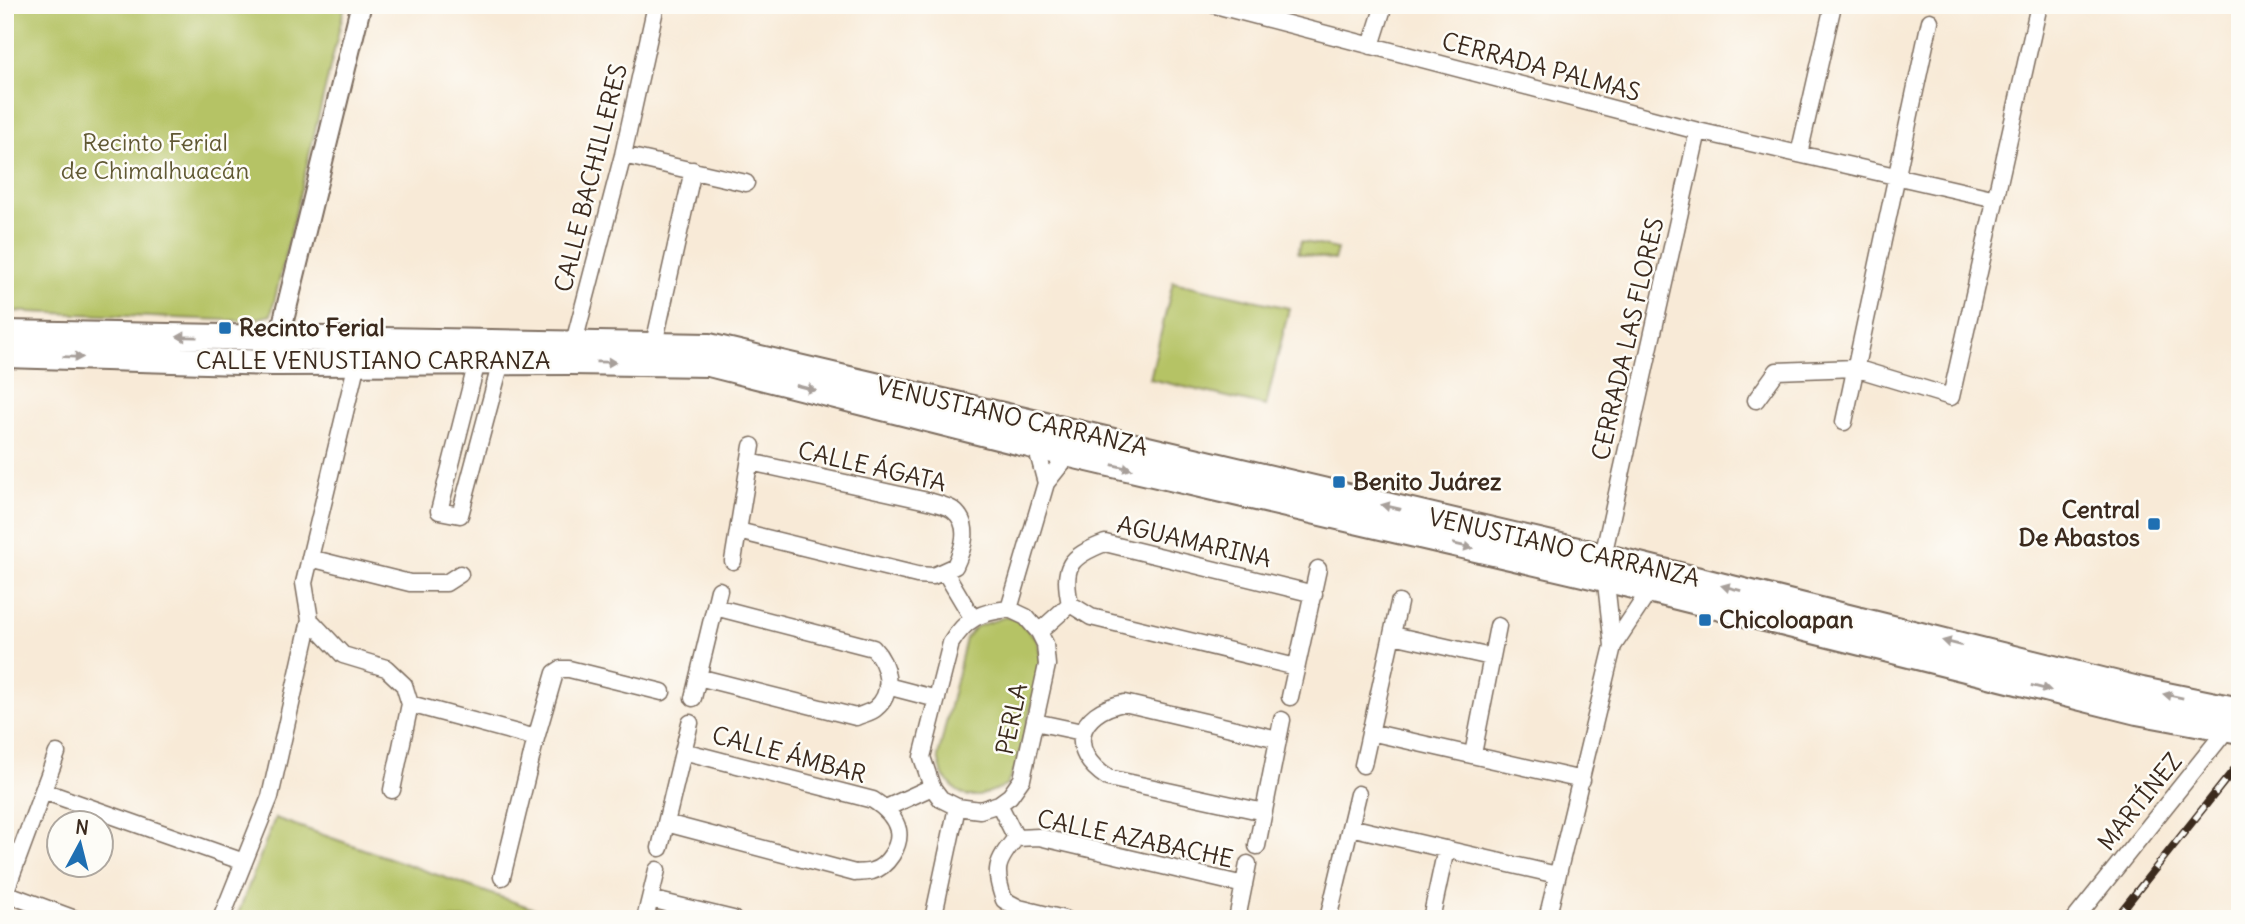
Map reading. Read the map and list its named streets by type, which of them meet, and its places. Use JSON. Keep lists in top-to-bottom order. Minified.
{"streets":{"main road":["CALLE VENUSTIANO CARRANZA","VENUSTIANO CARRANZA"],"street":["CERRADA PALMAS","CALLE BACHILLERES","CERRADA LAS FLORES","CALLE ÁGATA","AGUAMARINA","PERLA","CALLE ÁMBAR","MARTÍNEZ","CALLE AZABACHE"]},"crossings":[["CERRADA PALMAS","CERRADA LAS FLORES"],["CALLE BACHILLERES","CALLE VENUSTIANO CARRANZA"],["CERRADA LAS FLORES","VENUSTIANO CARRANZA"],["CALLE VENUSTIANO CARRANZA","VENUSTIANO CARRANZA"],["VENUSTIANO CARRANZA","MARTÍNEZ"],["PERLA","CALLE AZABACHE"]],"parks":["Recinto Ferial de Chimalhuacán"],"places":{"transit":["Recinto Ferial","Benito Juárez","Central De Abastos","Chicoloapan"]},"north":"top"}
